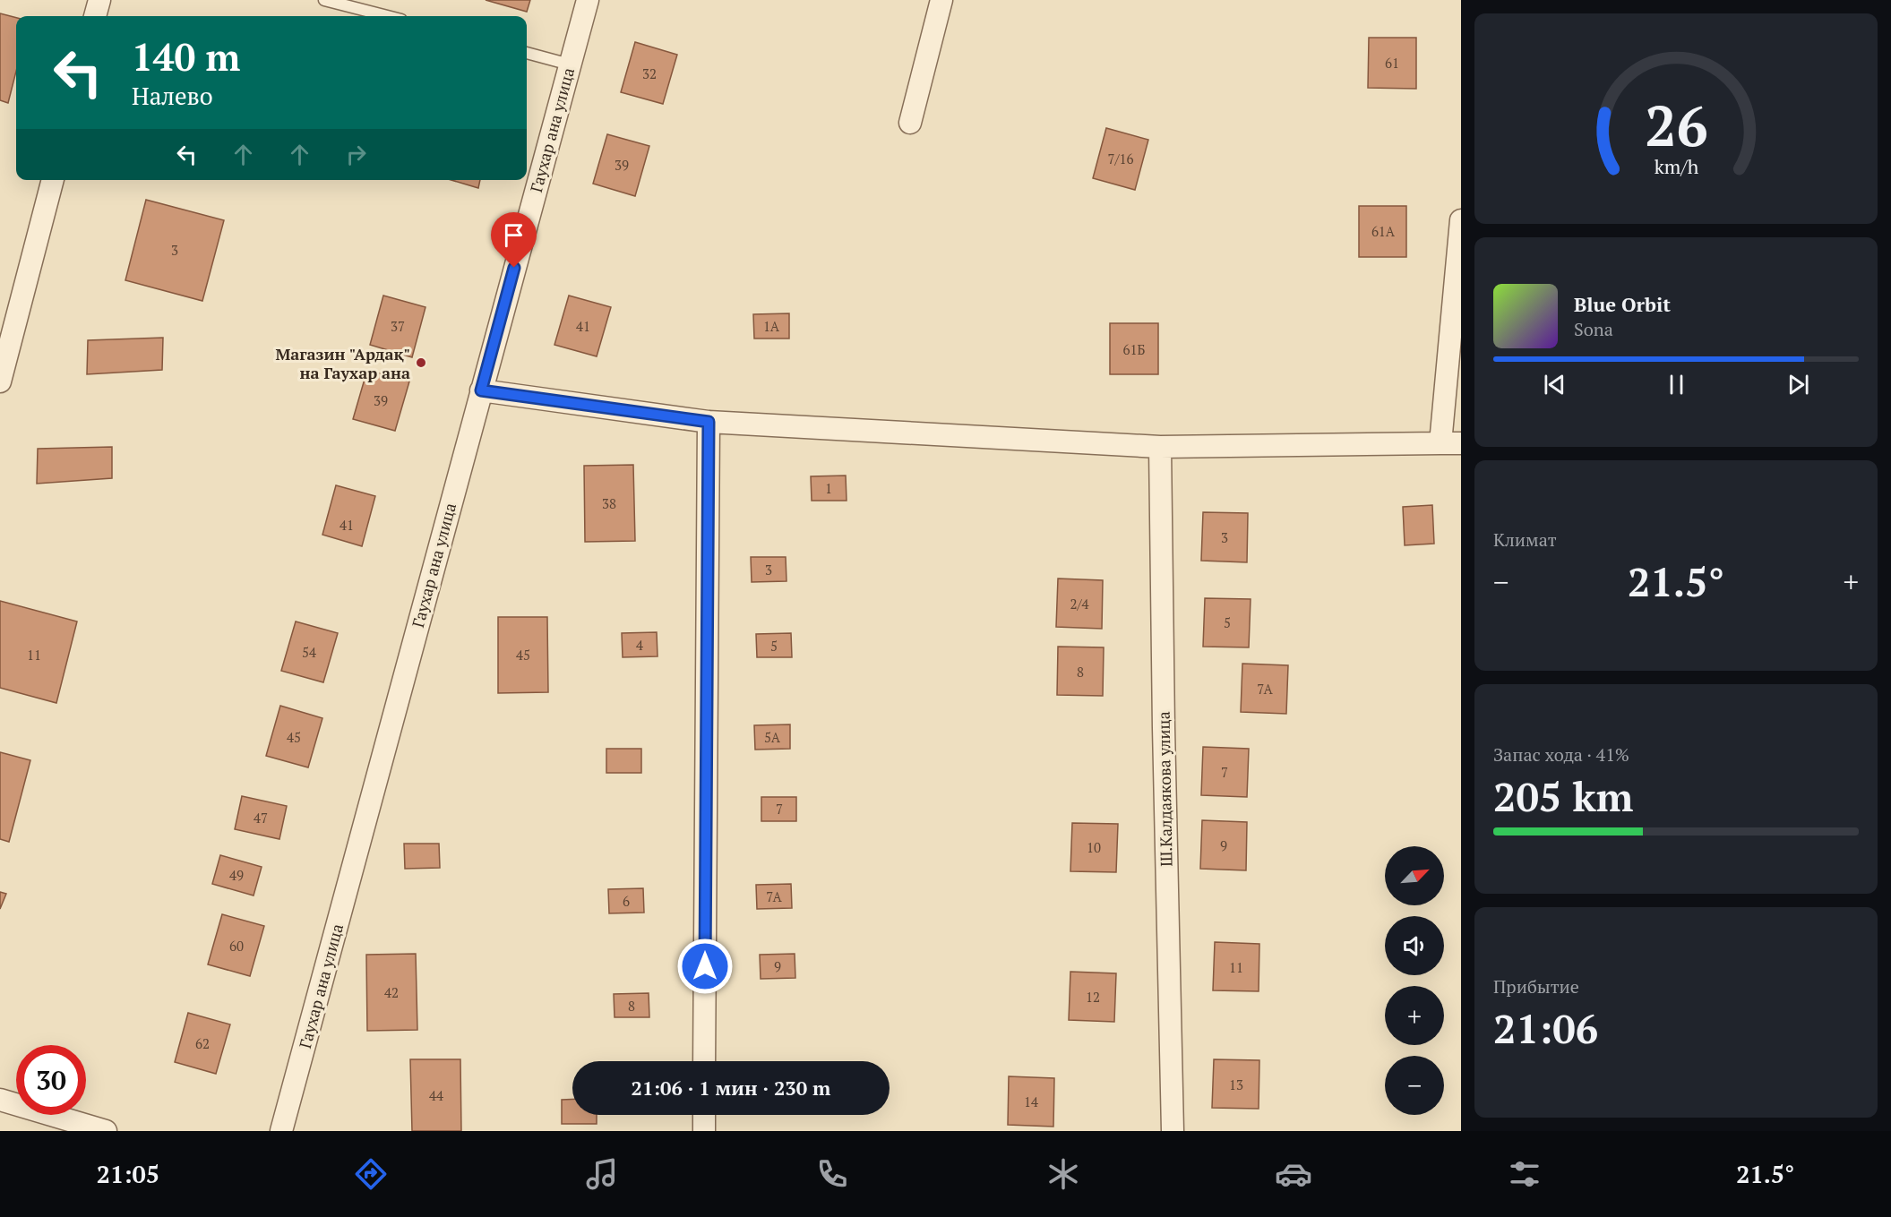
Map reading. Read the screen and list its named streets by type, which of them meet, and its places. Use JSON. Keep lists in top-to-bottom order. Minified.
{"streets":{"street":["Гаухар ана улица","Ш.Калдаякова улица"]},"places":["Магазин \"Ардақ\" на Гаухар ана"],"house_numbers":["61","32","7/16","39","61A","3","37","41","1A","61Б","39","1","38","41","3","3","2/4","5","4","5","54","11","45","8","7A","45","5A","7","7","47","9","10","49","7A","6","60","9","11","42","12","8","62","13","44","14"],"north":"top right","page":{"turn":["140 m","Налево"],"song":["Blue Orbit","Sona"],"tile":["Климат",["Запас хода · 41%","205 km"],["Прибытие","21:06"]],"heat":["−","21.5°","+"],"map_buttons":["+","−"],"limit":"30","trip":"21:06 · 1 мин · 230 m","tabs":["21:05","21.5°"],"gauge":["26","km/h"]}}
